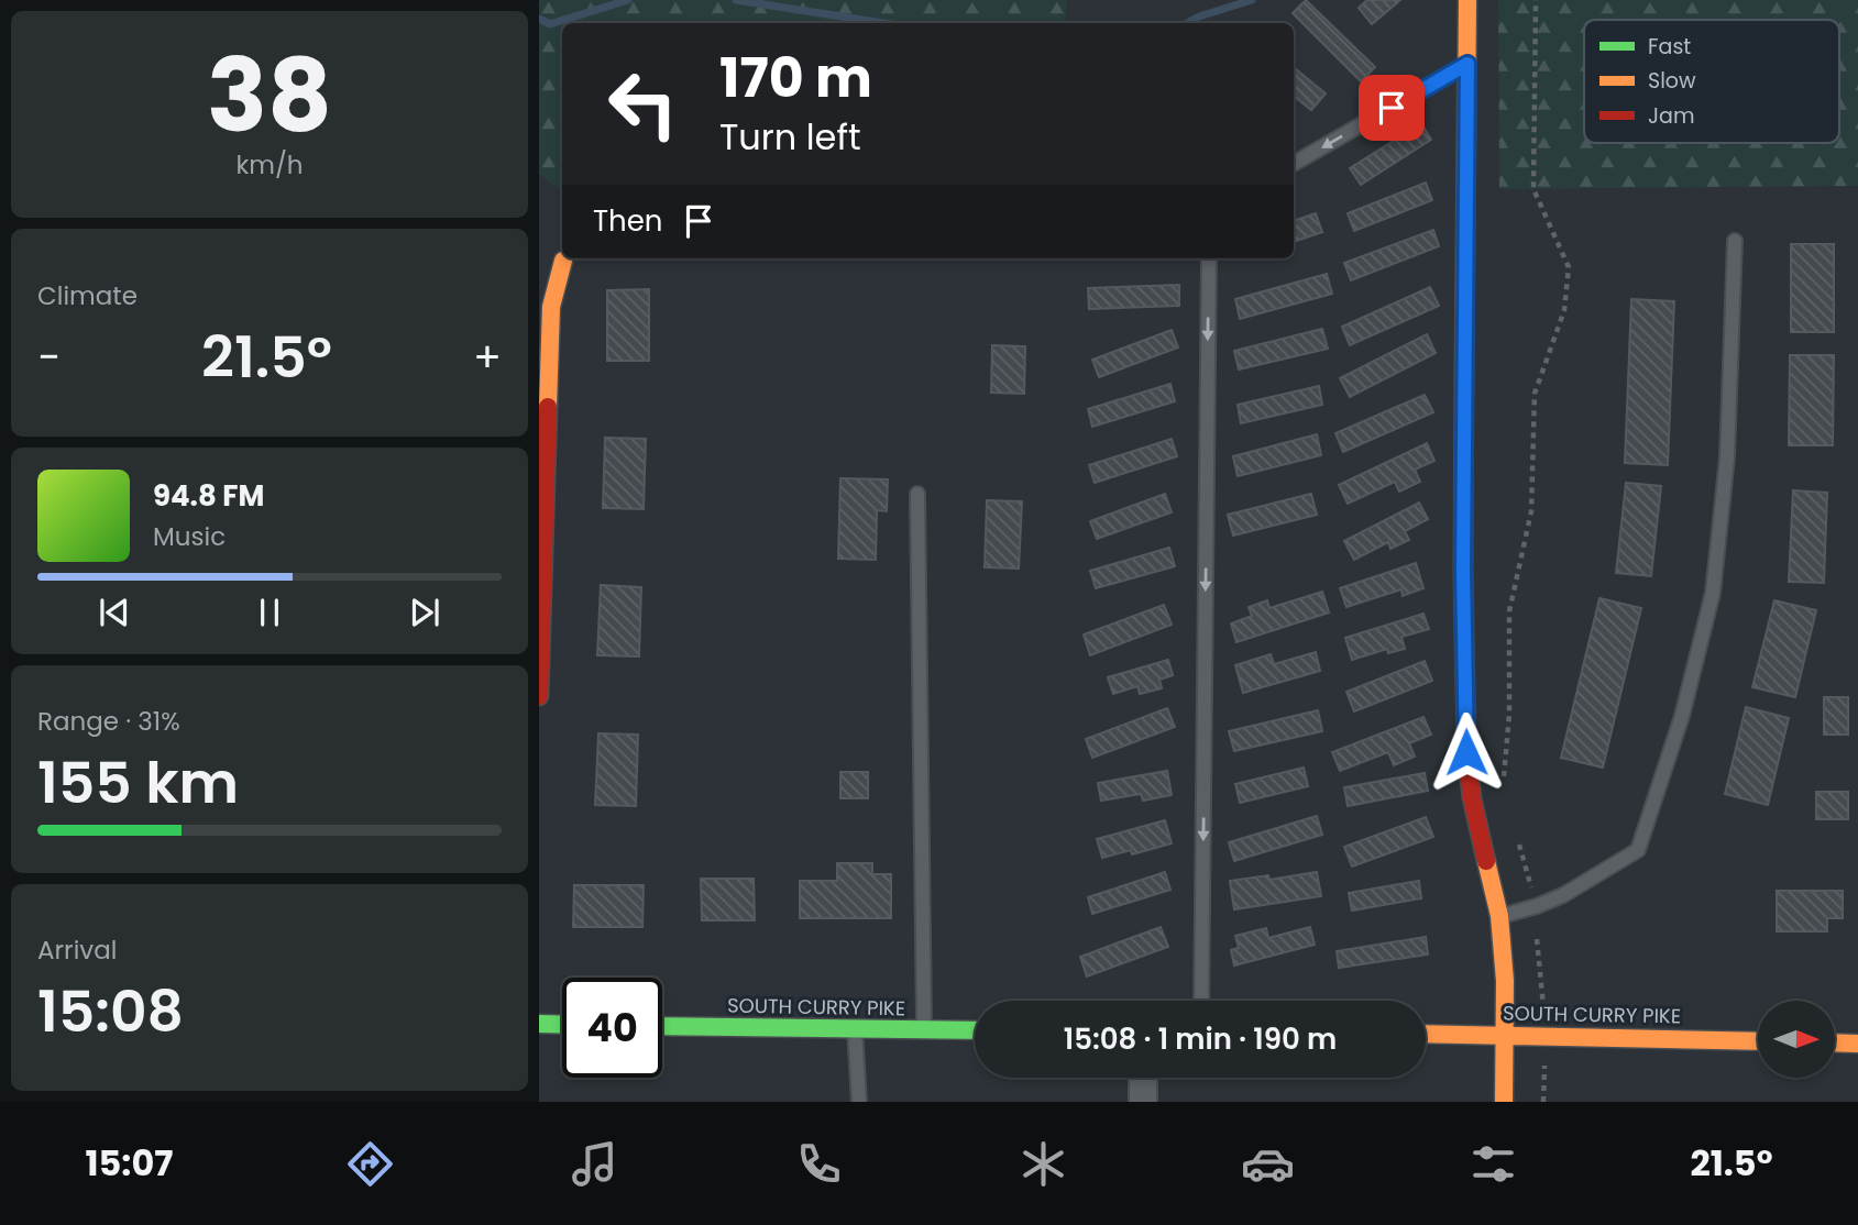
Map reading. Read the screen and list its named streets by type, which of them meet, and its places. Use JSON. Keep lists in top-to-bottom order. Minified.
{"streets":{"street":["SOUTH CURRY PIKE"]},"legend":["Fast","Slow","Jam"],"north":"right","page":{"tile":[["38","km/h"],"Climate",["Range · 31%","155 km"],["Arrival","15:08"]],"turn":["170 m","Turn left"],"then":"Then","heat":["−","21.5°","+"],"song":["94.8 FM","Music"],"limit":"40","trip":"15:08 · 1 min · 190 m","tabs":["15:07","21.5°"]}}
